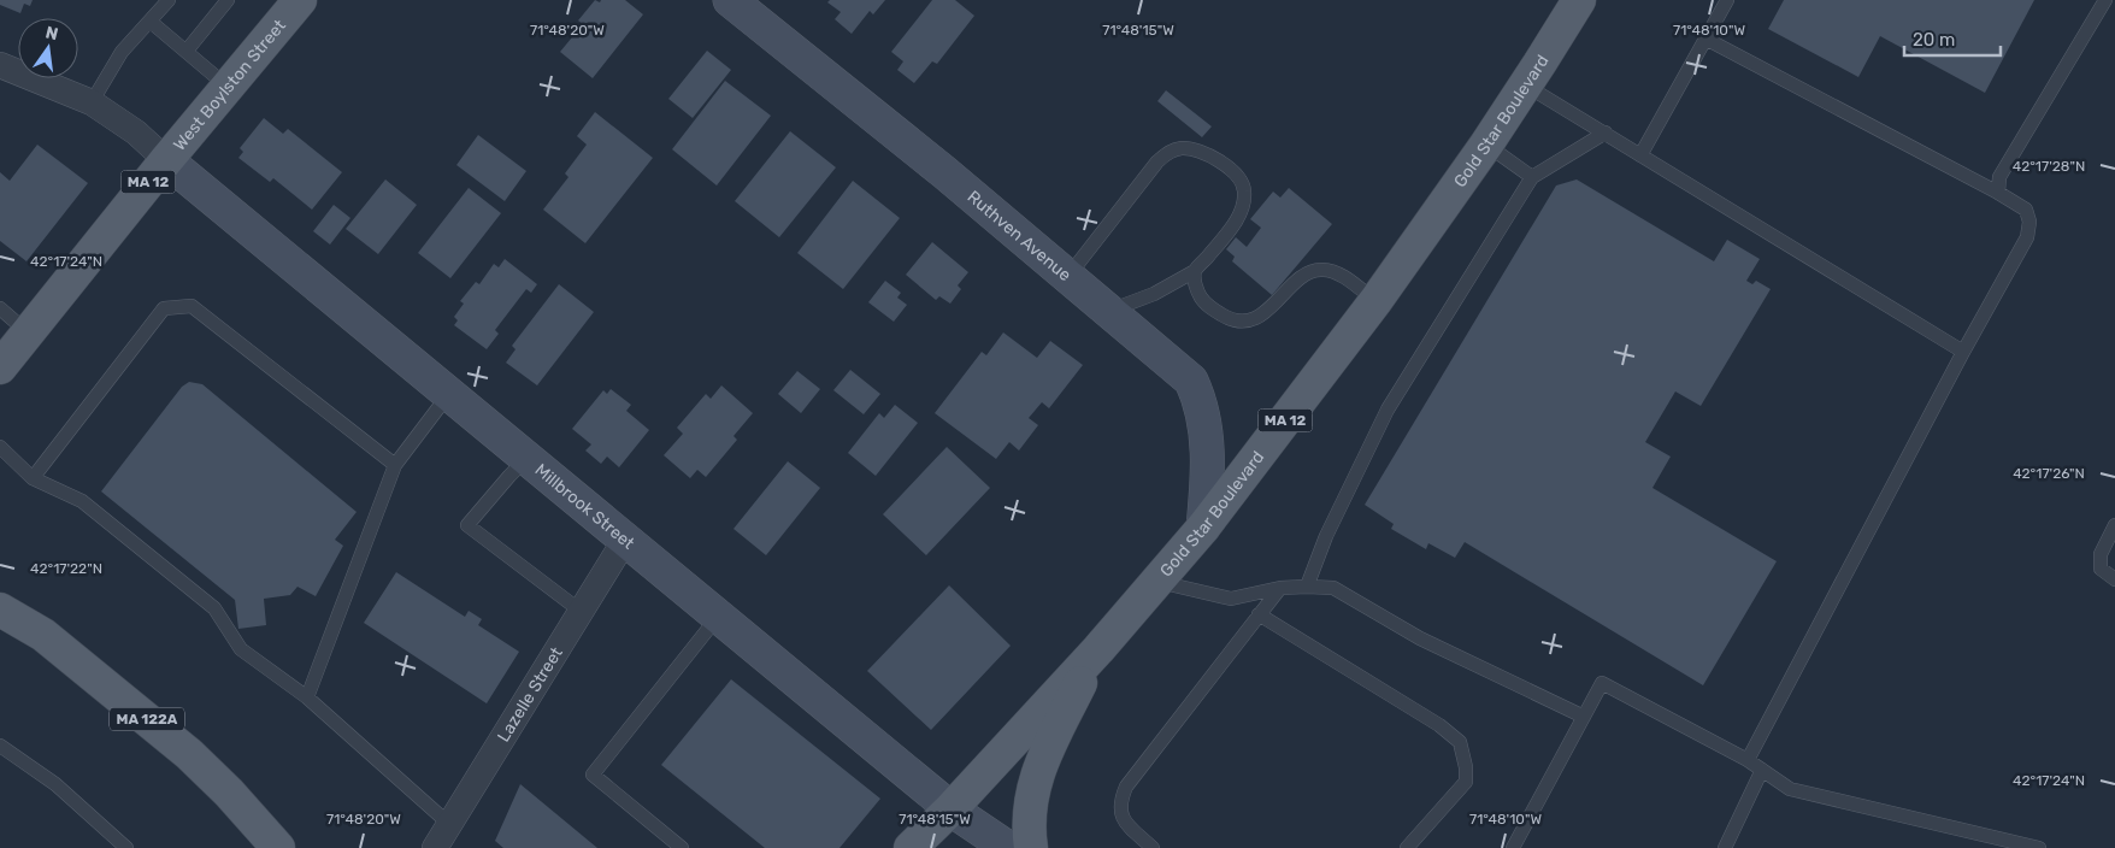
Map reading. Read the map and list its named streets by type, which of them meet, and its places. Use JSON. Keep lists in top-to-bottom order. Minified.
{"streets":{"main road":["West Boylston Street","Gold Star Boulevard","MA 12","Ruthven Avenue","Millbrook Street","MA 122A"],"street":["Lazelle Street"]},"crossings":[["West Boylston Street","Millbrook Street"],["Gold Star Boulevard","Ruthven Avenue"],["Gold Star Boulevard","Millbrook Street"],["Millbrook Street","Lazelle Street"]],"scale_bar":"20 m","north":"top","coordinates":["71°48'20\"W","71°48'15\"W","71°48'10\"W","42°17'28\"N","42°17'24\"N","42°17'26\"N","42°17'22\"N"]}
